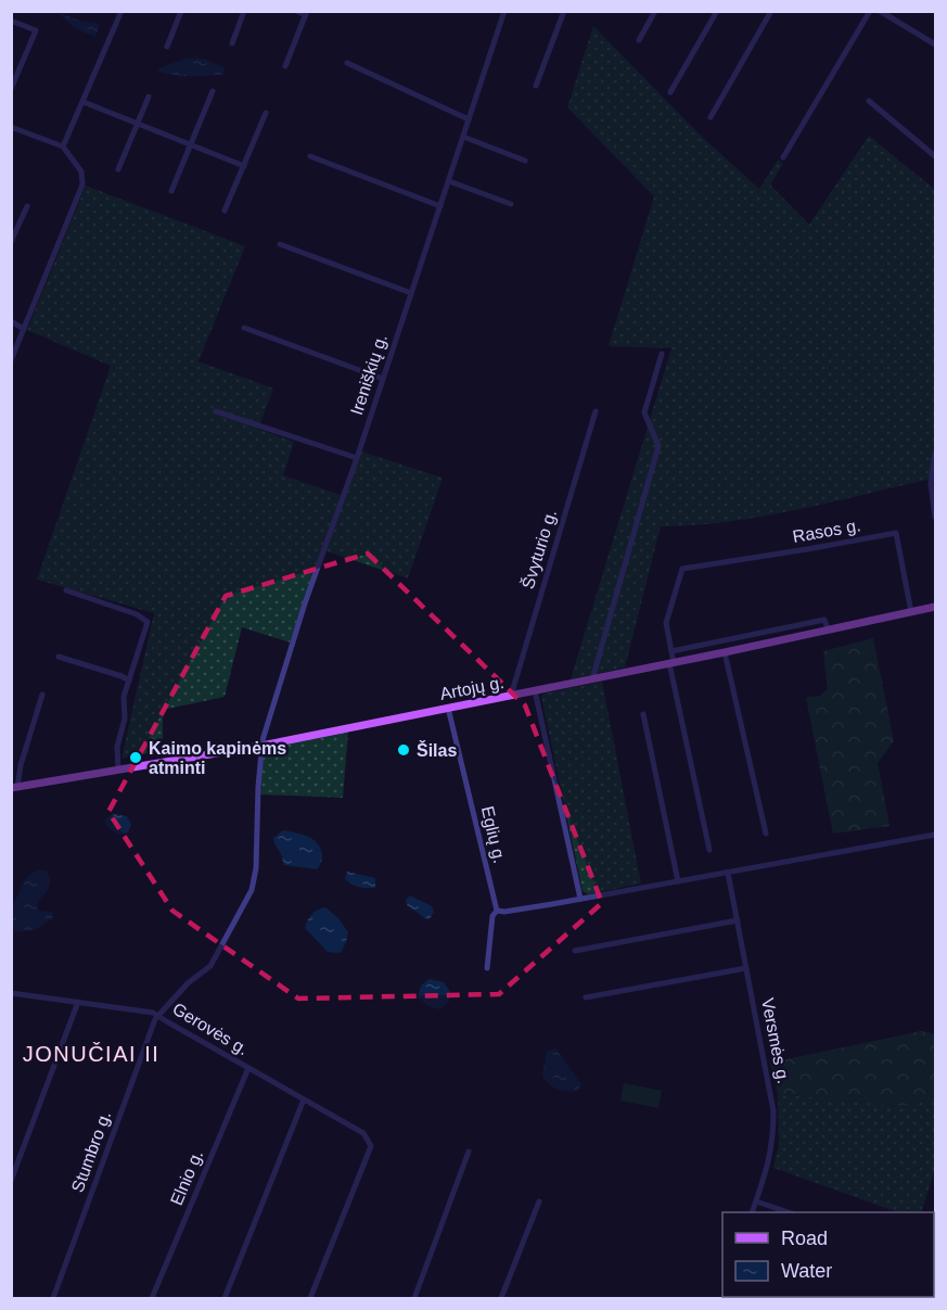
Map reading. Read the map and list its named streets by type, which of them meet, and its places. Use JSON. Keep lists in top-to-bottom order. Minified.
{"streets":{"main road":["Artojų g."],"street":["Ireniškių g.","Rasos g.","Švyturio g.","Eglių g.","Gerovės g.","Versmės g.","Stumbro g.","Elnio g."]},"crossings":[["Ireniškių g.","Artojų g."],["Ireniškių g.","Gerovės g."],["Rasos g.","Artojų g."],["Švyturio g.","Artojų g."],["Artojų g.","Eglių g."],["Artojų g.","Gerovės g."],["Gerovės g.","Stumbro g."],["Gerovės g.","Elnio g."]],"districts":["JONUČIAI II"],"places":["Šilas","Kaimo kapinėms atminti"],"legend":["Road","Water"]}
